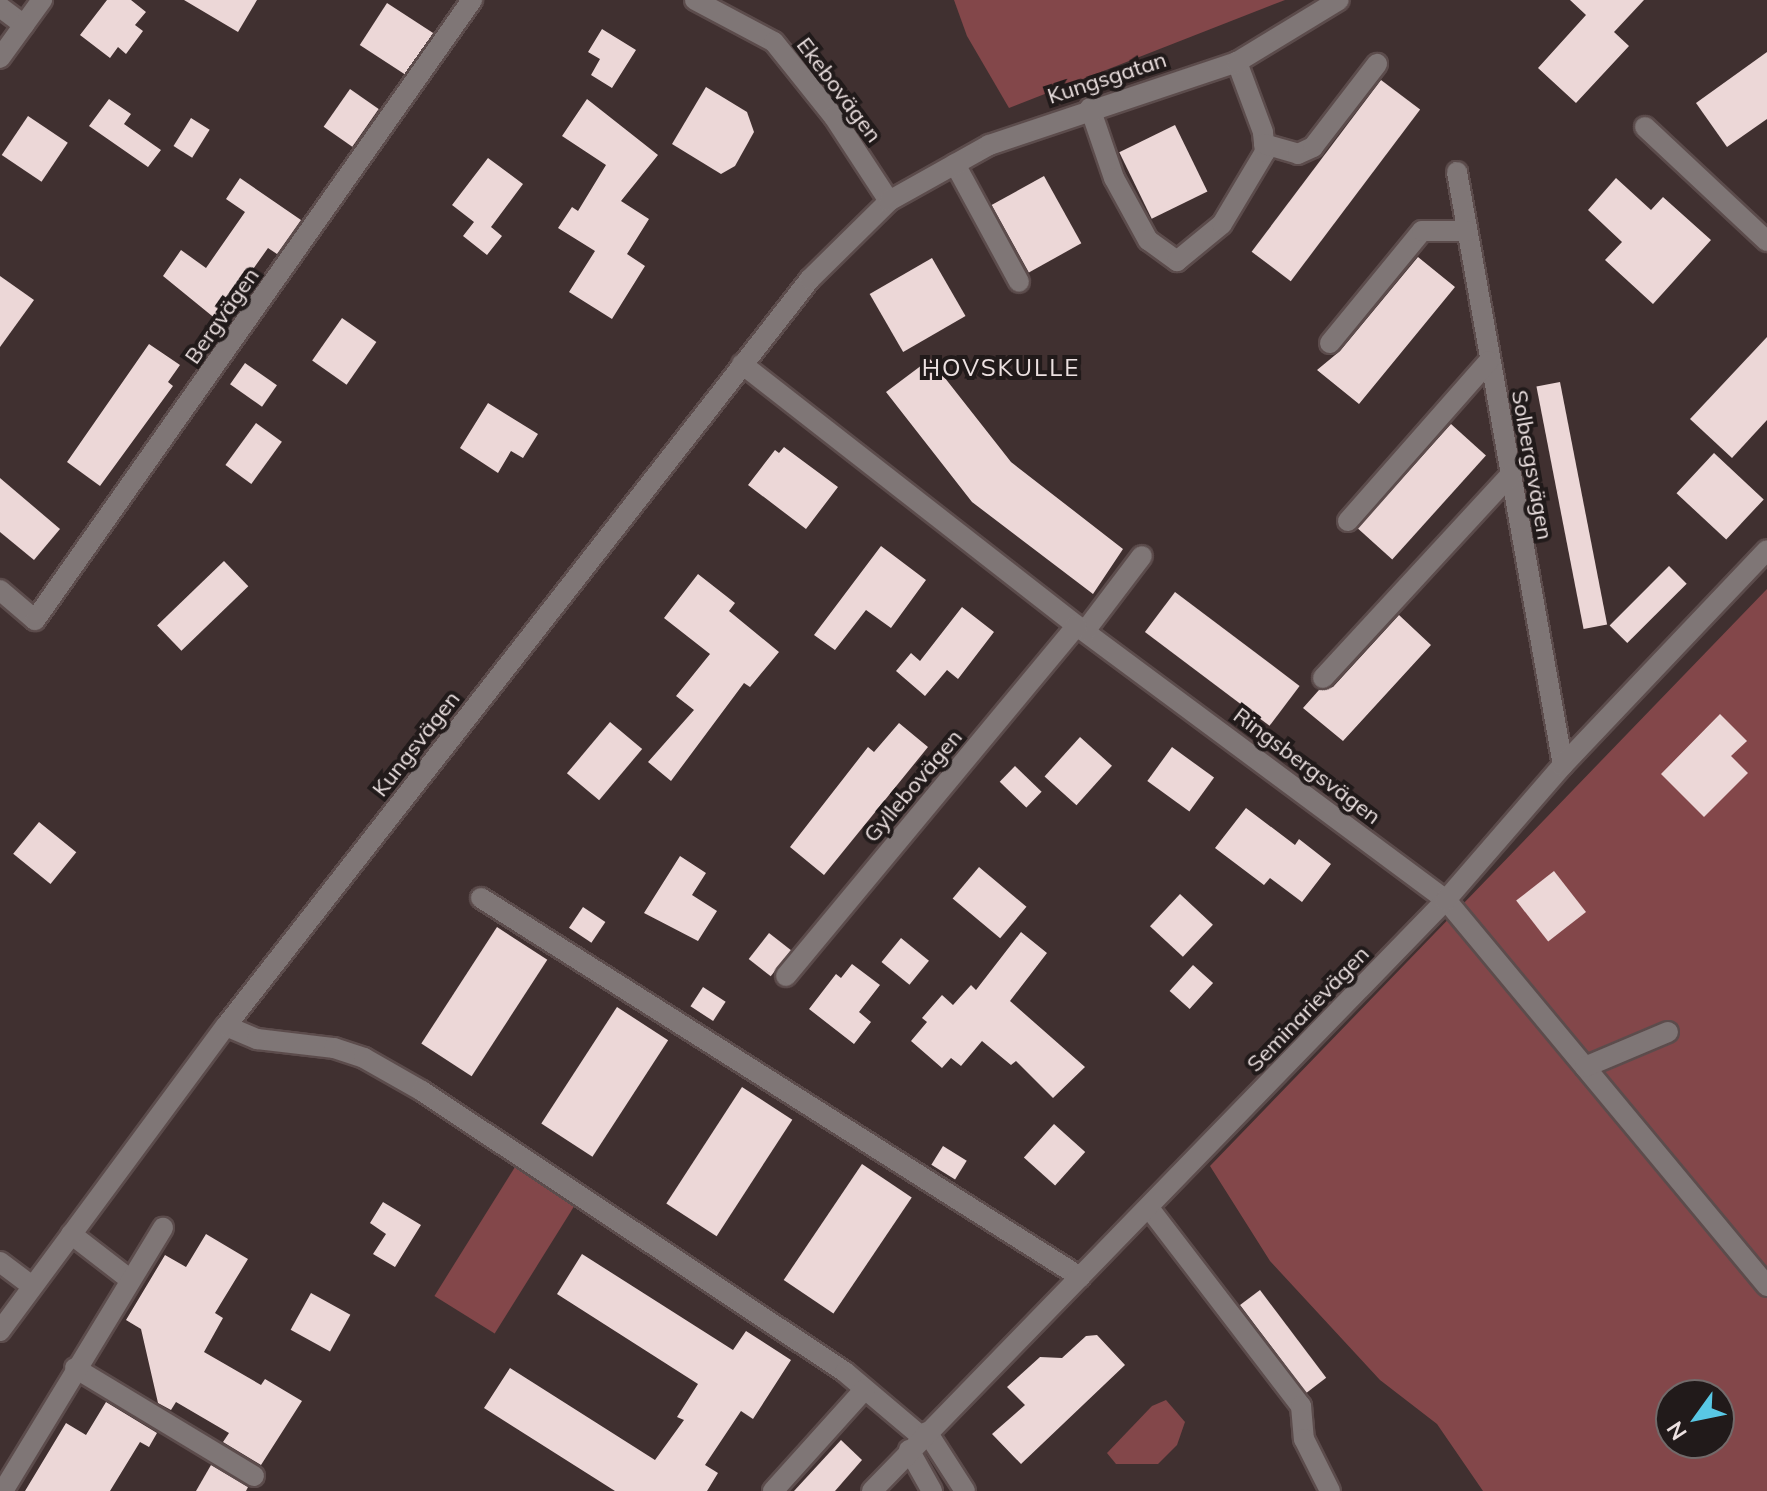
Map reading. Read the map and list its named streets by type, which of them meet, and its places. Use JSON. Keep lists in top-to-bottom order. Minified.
{"streets":{"street":["Kungsgatan","Ekebovägen","Bergvägen","Solbergsvägen","Kungsvägen","Ringsbergsvägen","Gyllebovägen","Seminarievägen"]},"crossings":[["Kungsgatan","Ekebovägen"],["Kungsgatan","Kungsvägen"],["Ekebovägen","Kungsvägen"],["Solbergsvägen","Seminarievägen"],["Kungsvägen","Ringsbergsvägen"],["Ringsbergsvägen","Gyllebovägen"],["Ringsbergsvägen","Seminarievägen"]],"districts":["HOVSKULLE"],"north":"bottom left"}
